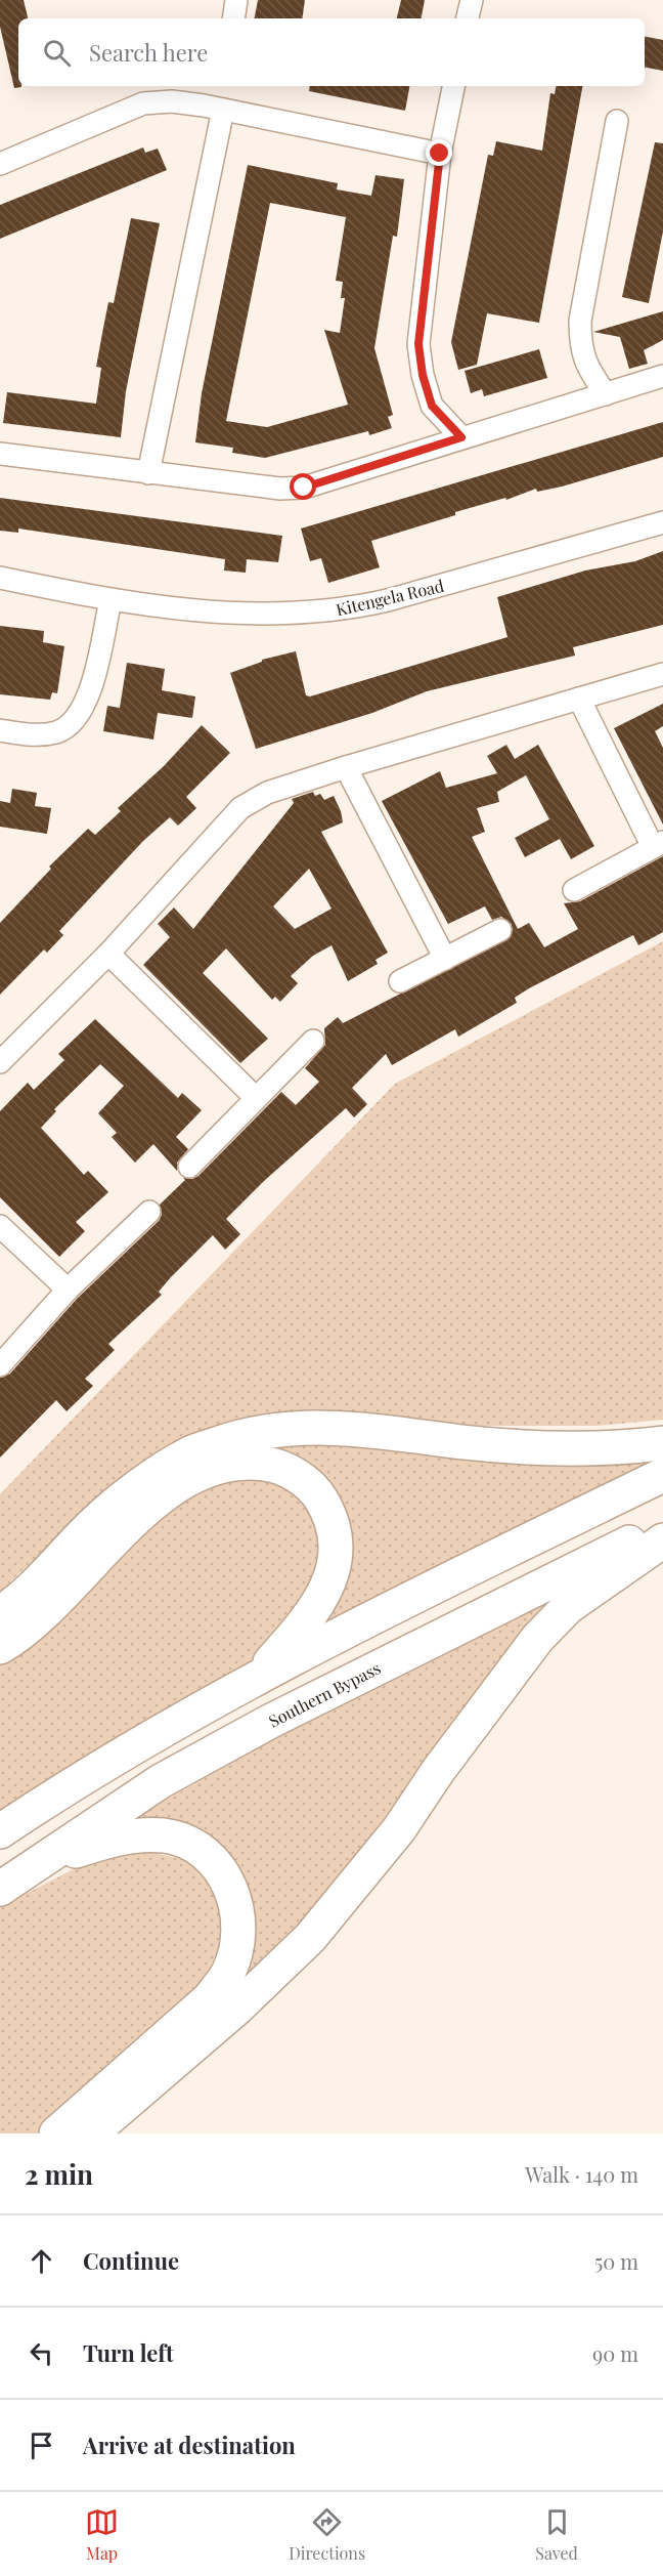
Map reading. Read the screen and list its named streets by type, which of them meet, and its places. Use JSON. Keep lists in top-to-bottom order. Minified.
{"streets":{"highway":["Southern Bypass"],"street":["Kitengela Road"]},"page":{"search":"Search here","heading":["2 min","Walk · 140 m"],"list":[["Continue","50 m"],["Turn left","90 m"],"Arrive at destination"],"nav":["Map","Directions","Saved"]}}
